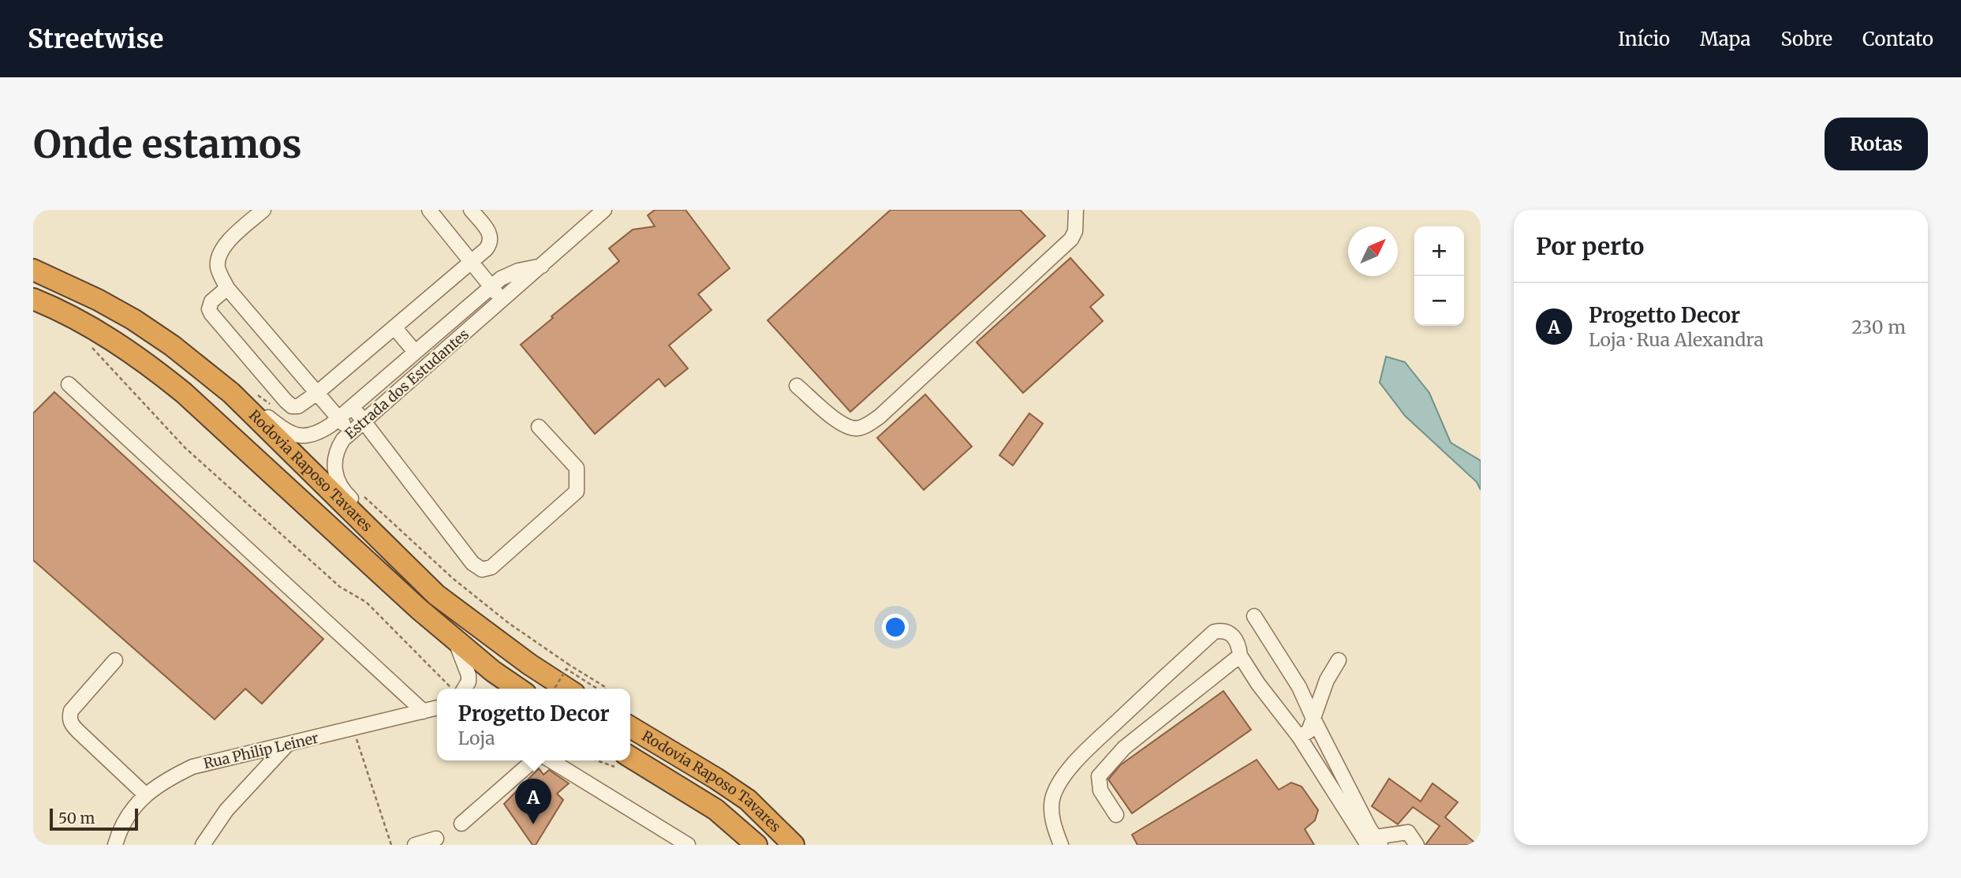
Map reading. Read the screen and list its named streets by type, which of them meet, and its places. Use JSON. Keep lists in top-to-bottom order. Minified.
{"streets":{"highway":["Rodovia Raposo Tavares"],"street":["Estrada dos Estudantes","Rua Philip Leiner"]},"crossings":[["Estrada dos Estudantes","Rodovia Raposo Tavares"]],"scale_bar":"50 m","north":"top right","page":{"header":"Streetwise","nav":["Início","Mapa","Sobre","Contato"],"buttons":"Rotas","title":"Onde estamos","heading":"Por perto","map_buttons":["+","−"],"list":[{"mark":"A","name":"Progetto Decor","note":"Loja · Rua Alexandra","value":"230 m"}],"popup":["Progetto Decor","Loja"],"pins":"A","scale":"50 m"}}
